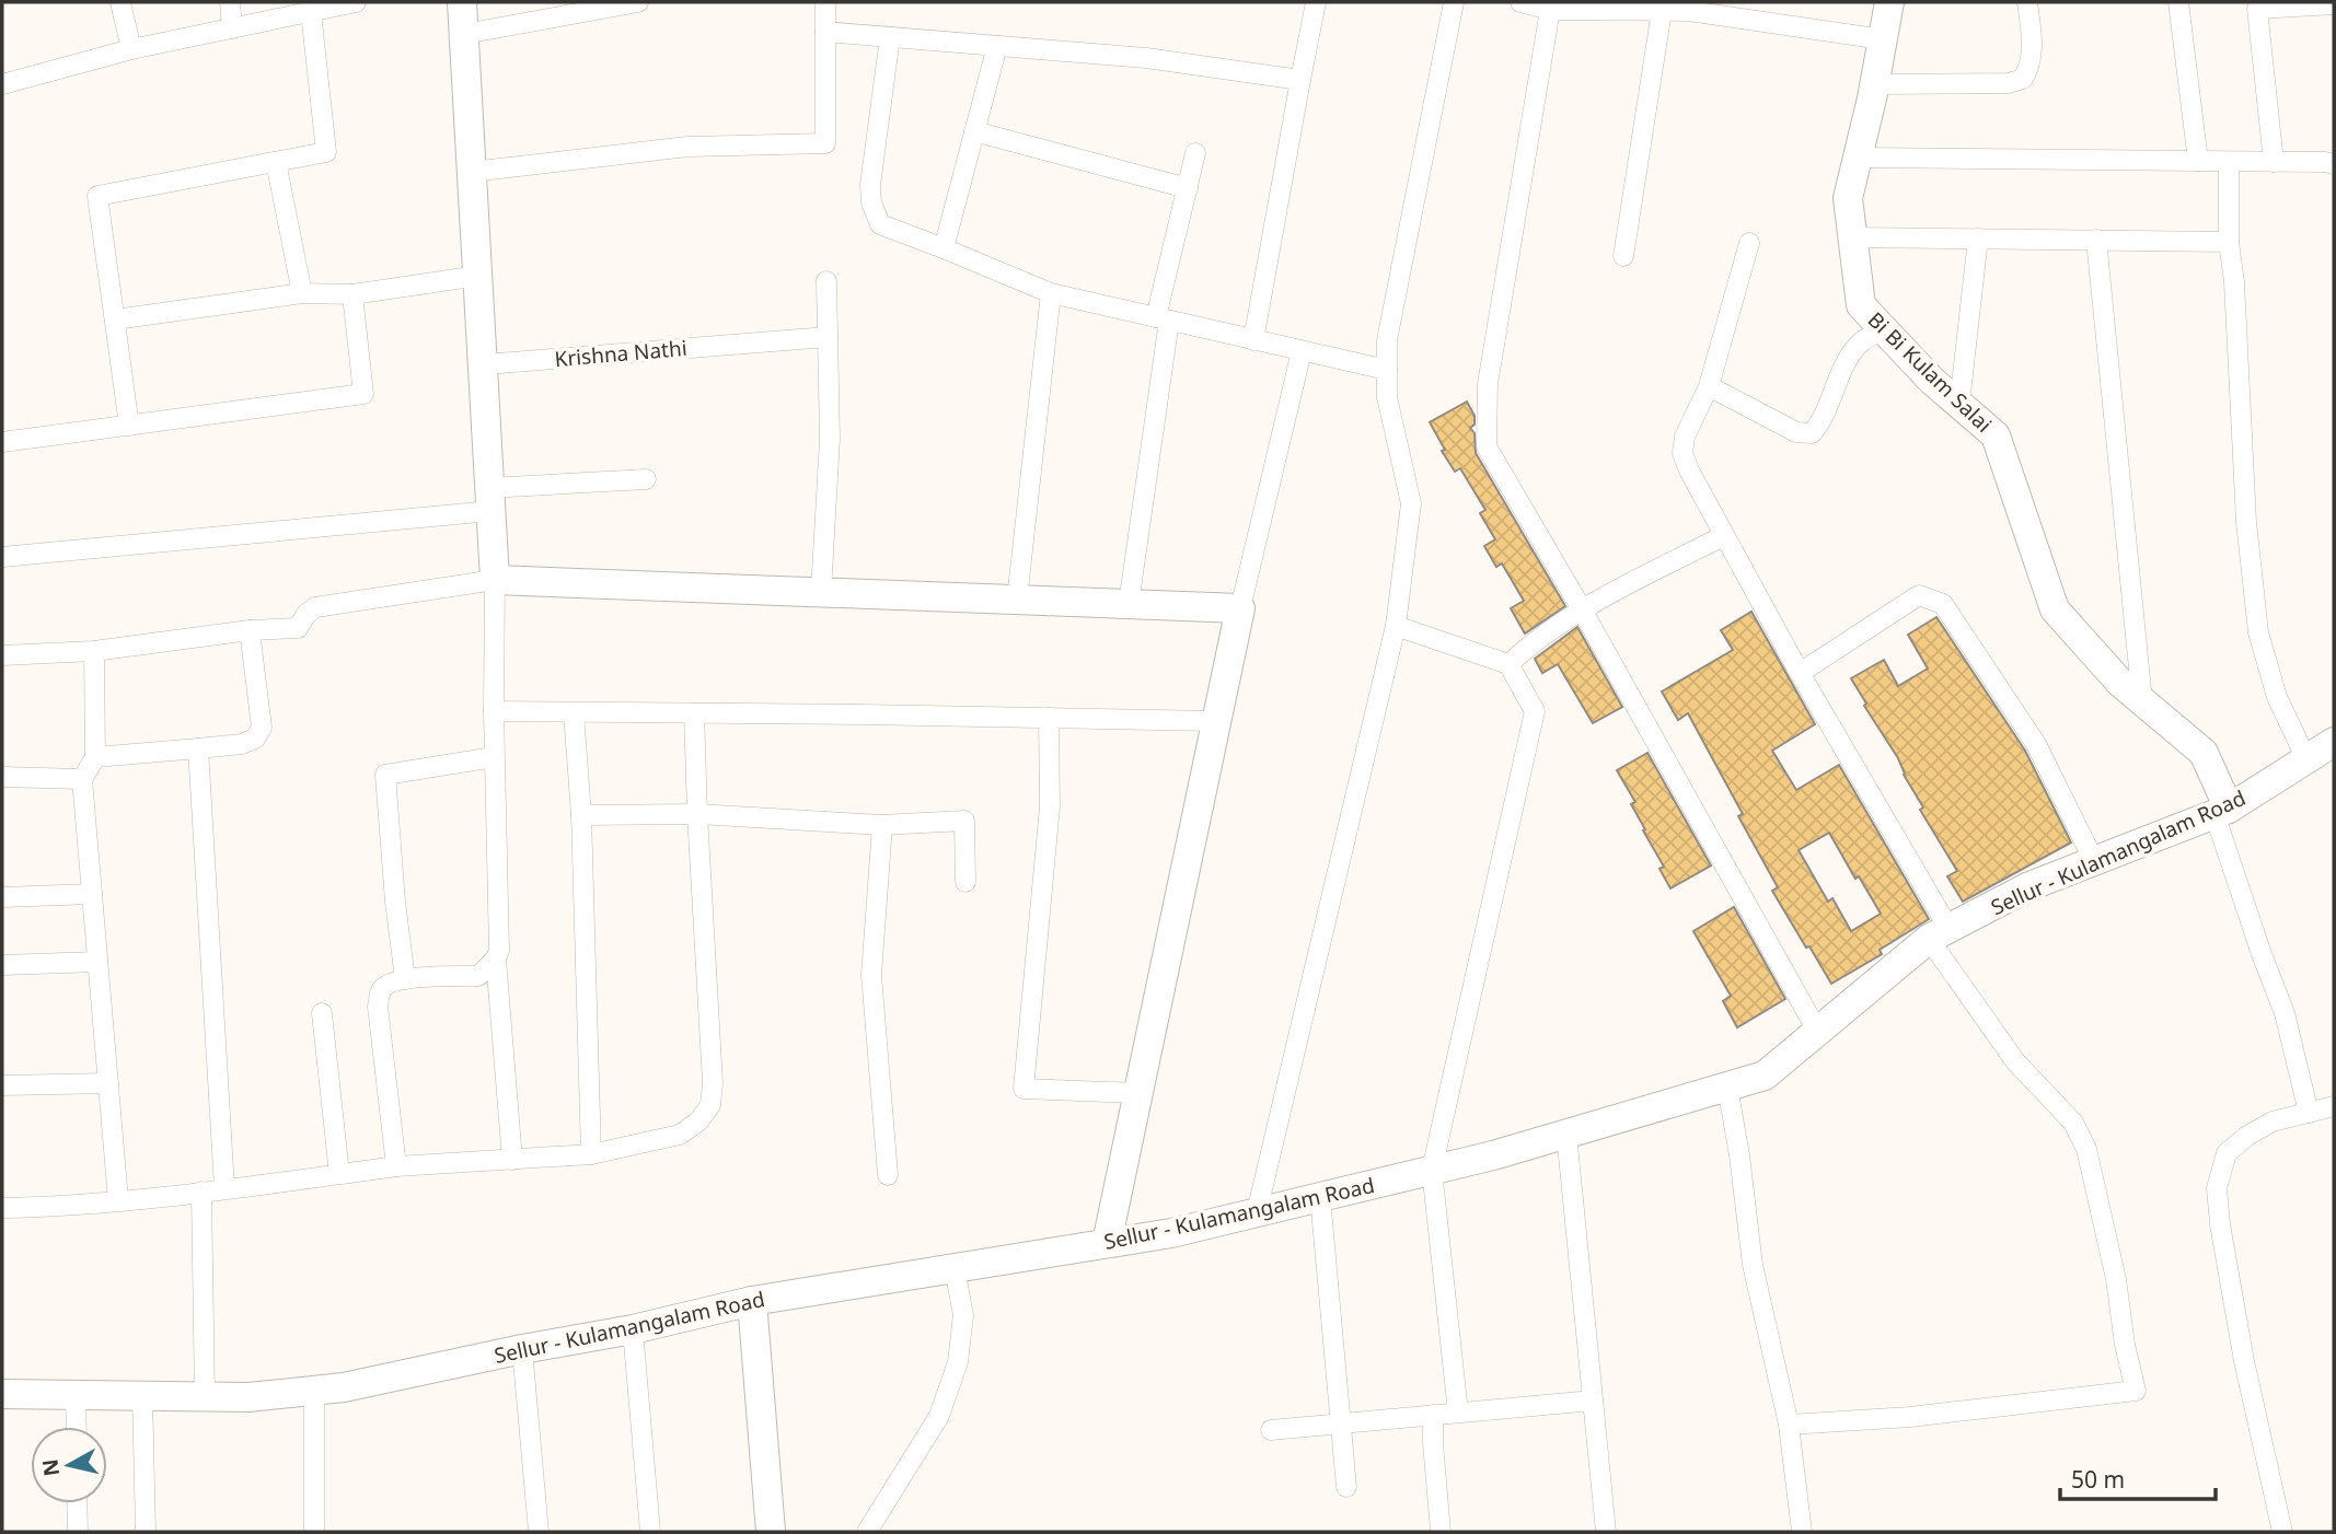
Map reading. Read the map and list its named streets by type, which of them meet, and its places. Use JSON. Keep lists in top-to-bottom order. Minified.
{"streets":{"street":["Krishna Nathi","Bi Bi Kulam Salai","Sellur - Kulamangalam Road"]},"crossings":[["Bi Bi Kulam Salai","Sellur - Kulamangalam Road"]],"scale_bar":"50 m","north":"left"}
